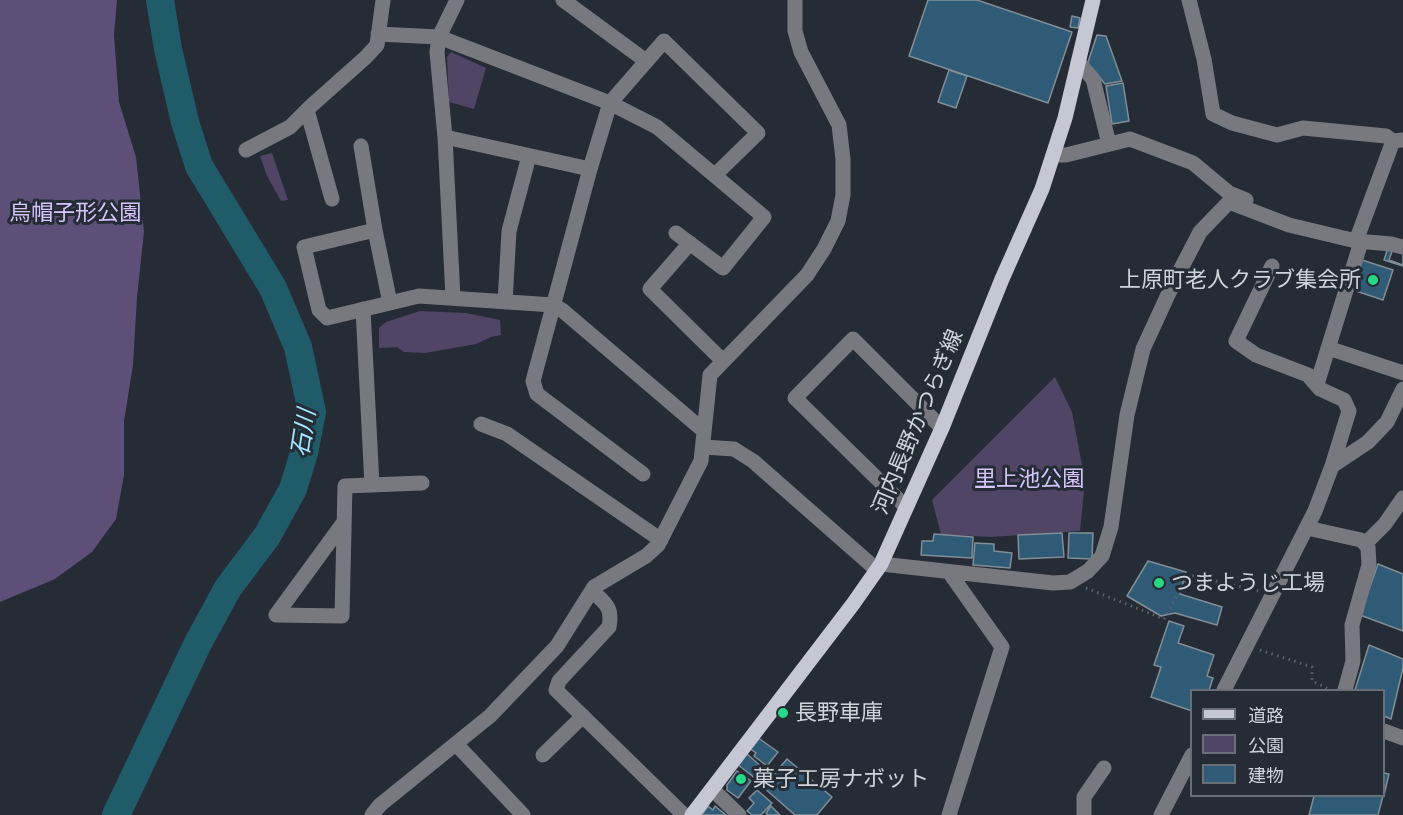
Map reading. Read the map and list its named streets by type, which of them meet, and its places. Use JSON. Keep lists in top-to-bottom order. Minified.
{"streets":{"main road":["河内長野かつらぎ線"]},"water":["石川"],"parks":["烏帽子形公園","里上池公園"],"places":["上原町老人クラブ集会所","つまようじ工場","長野車庫","菓子工房ナボット"],"legend":["道路","公園","建物"]}
